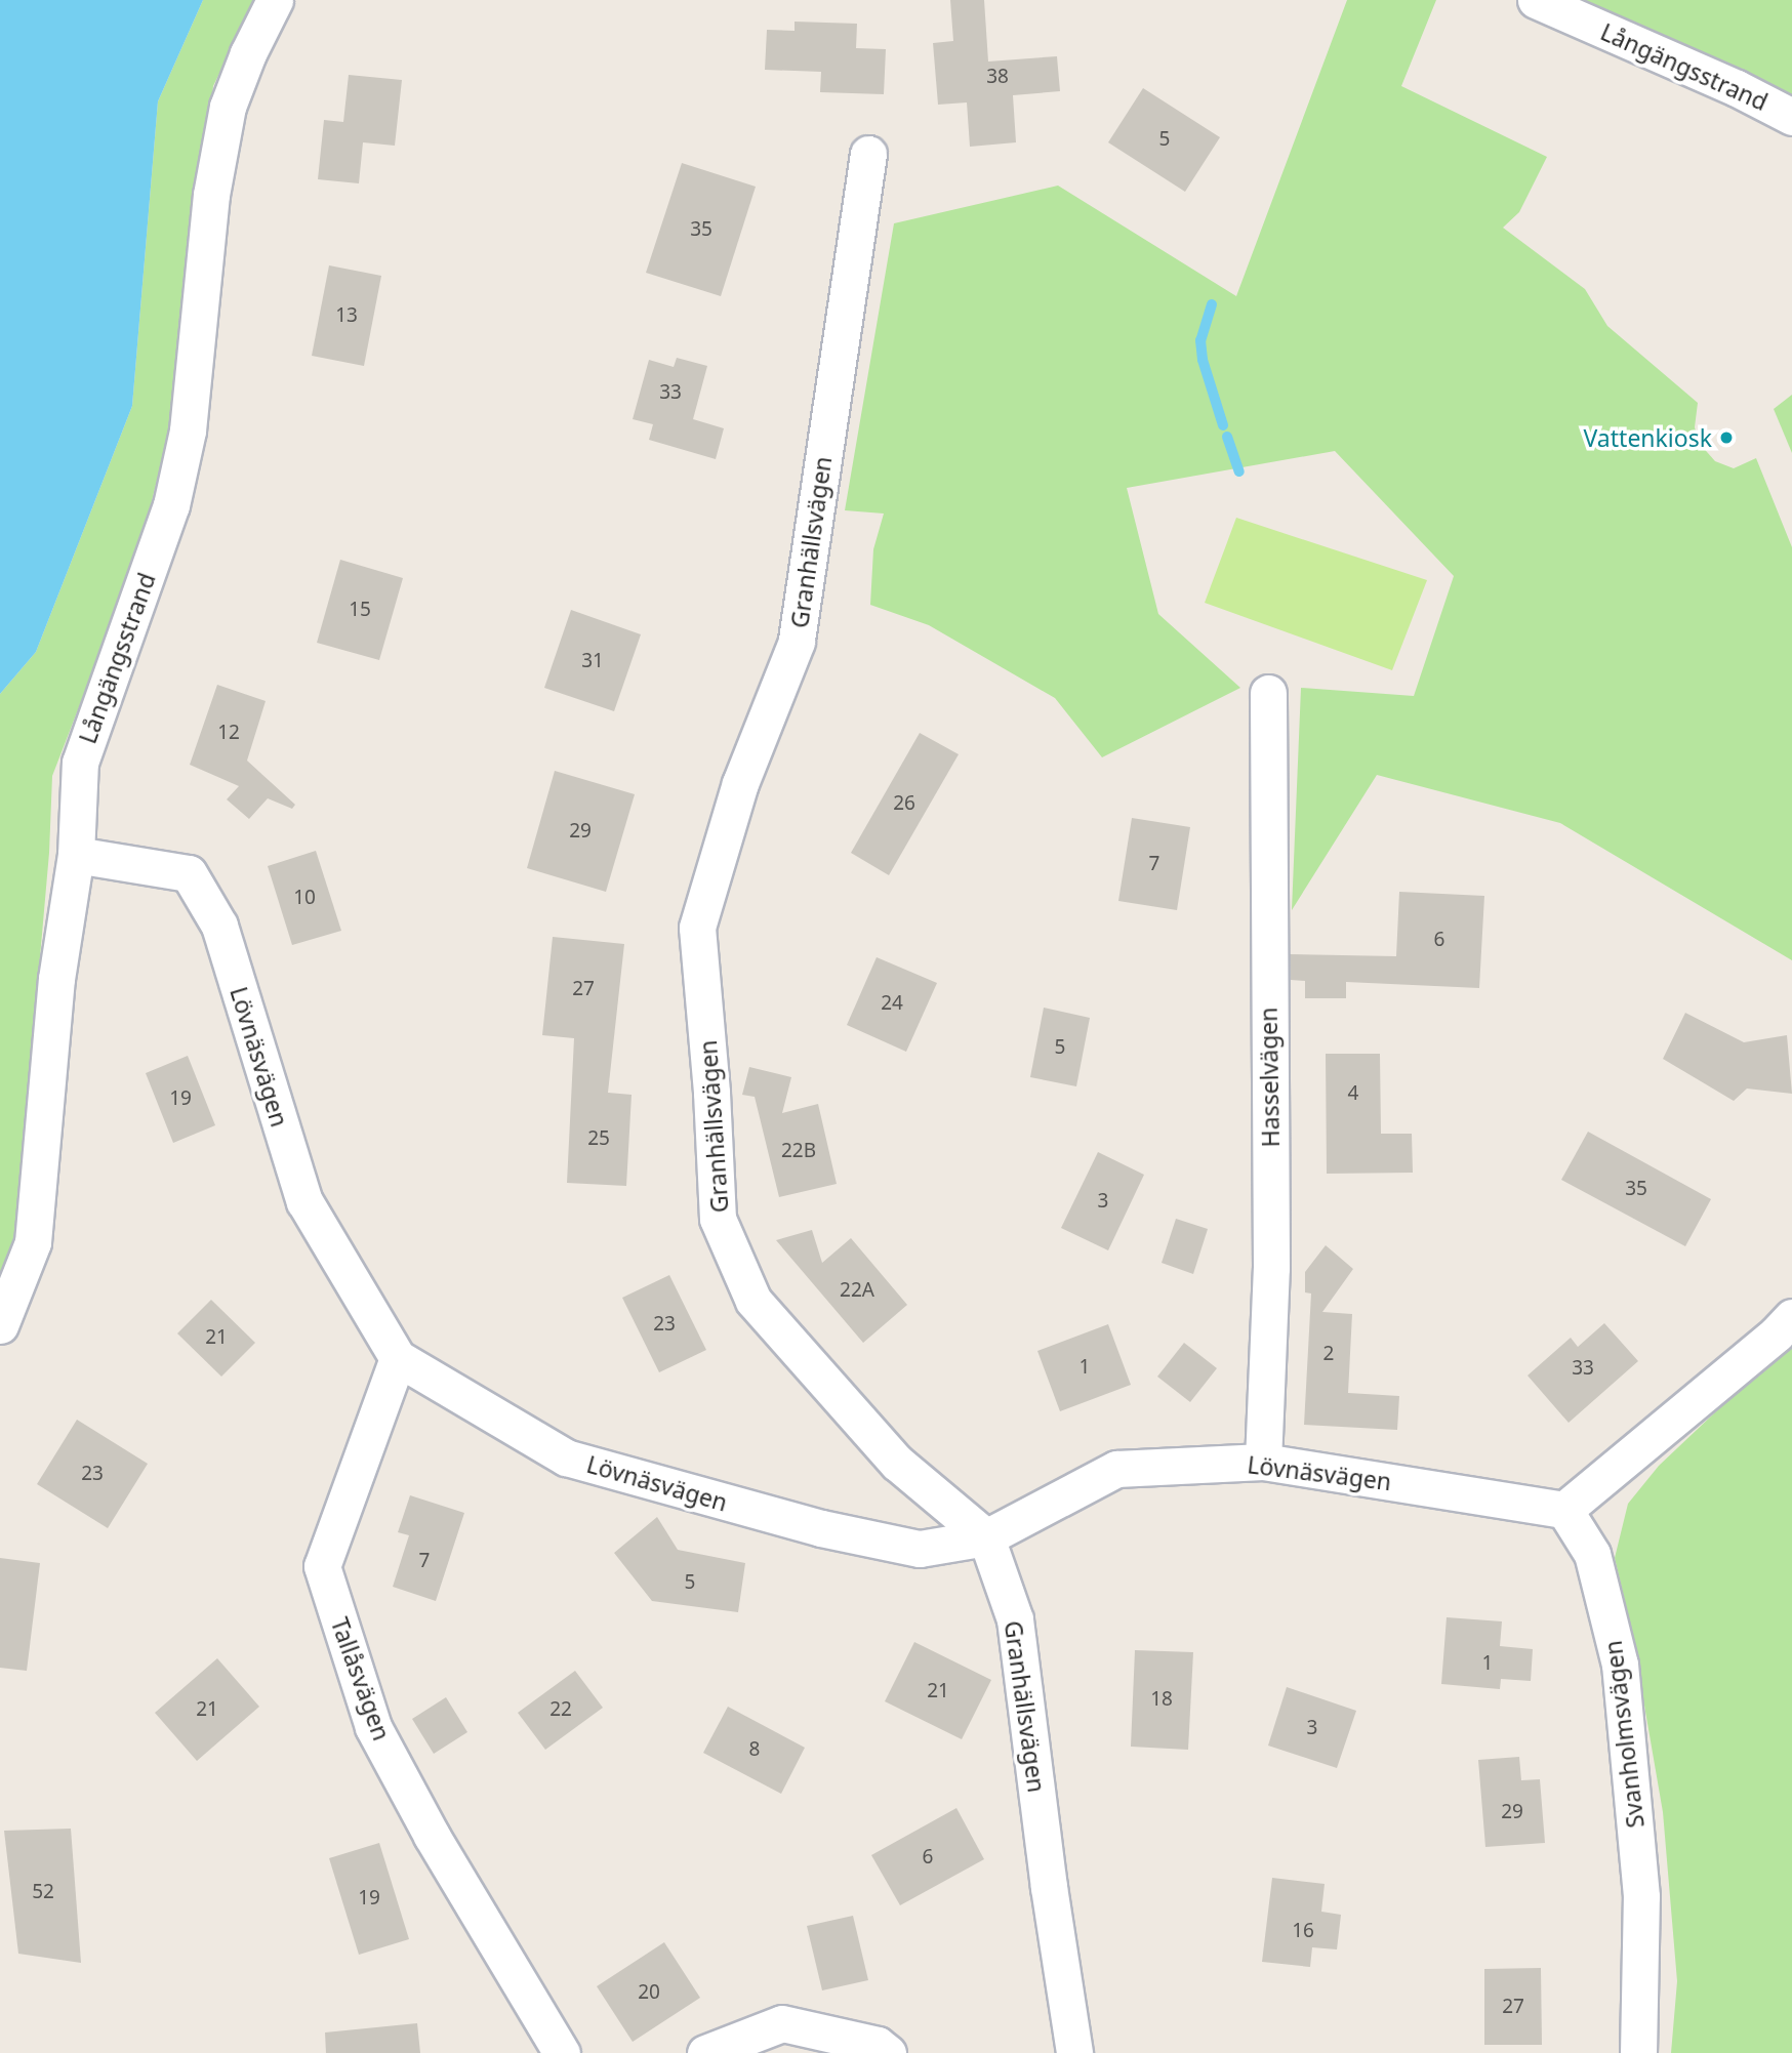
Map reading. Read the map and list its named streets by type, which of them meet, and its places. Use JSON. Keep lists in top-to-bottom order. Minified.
{"streets":{"street":["Långängsstrand","Granhällsvägen","Lövnäsvägen","Hasselvägen","Tallåsvägen","Svanholmsvägen"]},"crossings":[["Långängsstrand","Lövnäsvägen"],["Granhällsvägen","Lövnäsvägen"],["Lövnäsvägen","Hasselvägen"],["Lövnäsvägen","Tallåsvägen"],["Lövnäsvägen","Svanholmsvägen"]],"places":["Vattenkiosk"],"house_numbers":["38","5","35","13","33","15","31","12","26","29","7","10","6","27","24","5","4","19","25","22B","35","3","22A","23","21","2","1","33","23","7","5","1","21","18","21","22","3","8","29","6","52","19","16","20","27"]}
